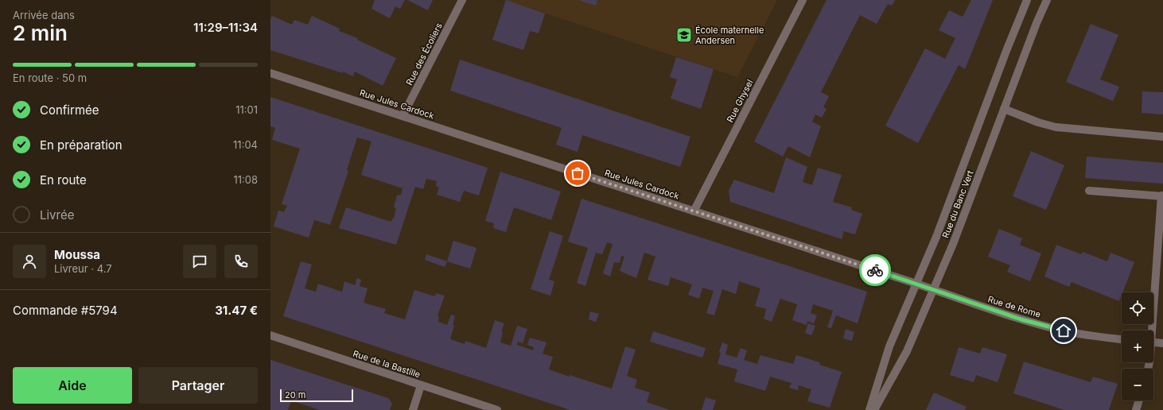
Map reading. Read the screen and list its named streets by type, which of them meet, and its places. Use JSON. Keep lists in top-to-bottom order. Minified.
{"streets":{"street":["Rue des Écoliers","Rue Ghysel","Rue Jules Cardock","Rue du Banc Vert","Rue de Rome","Rue de la Bastille"]},"crossings":[["Rue des Écoliers","Rue Jules Cardock"],["Rue Ghysel","Rue Jules Cardock"],["Rue Jules Cardock","Rue du Banc Vert"],["Rue Jules Cardock","Rue de Rome"],["Rue du Banc Vert","Rue de Rome"]],"places":{"school or university":["École maternelle Andersen"]},"scale_bar":"20 m","page":{"heading":["2 min","Arrivée dans","11:29–11:34"],"panel":["Moussa","Livreur · 4.7","Commande #5794","31.47 €"],"bar":"En route · 50 m","list":[["Confirmée","11:01"],["En préparation","11:04"],["En route","11:08"],"Livrée"],"map_buttons":["+","−"],"buttons":["Aide","Partager"],"scale":"20 m"}}
